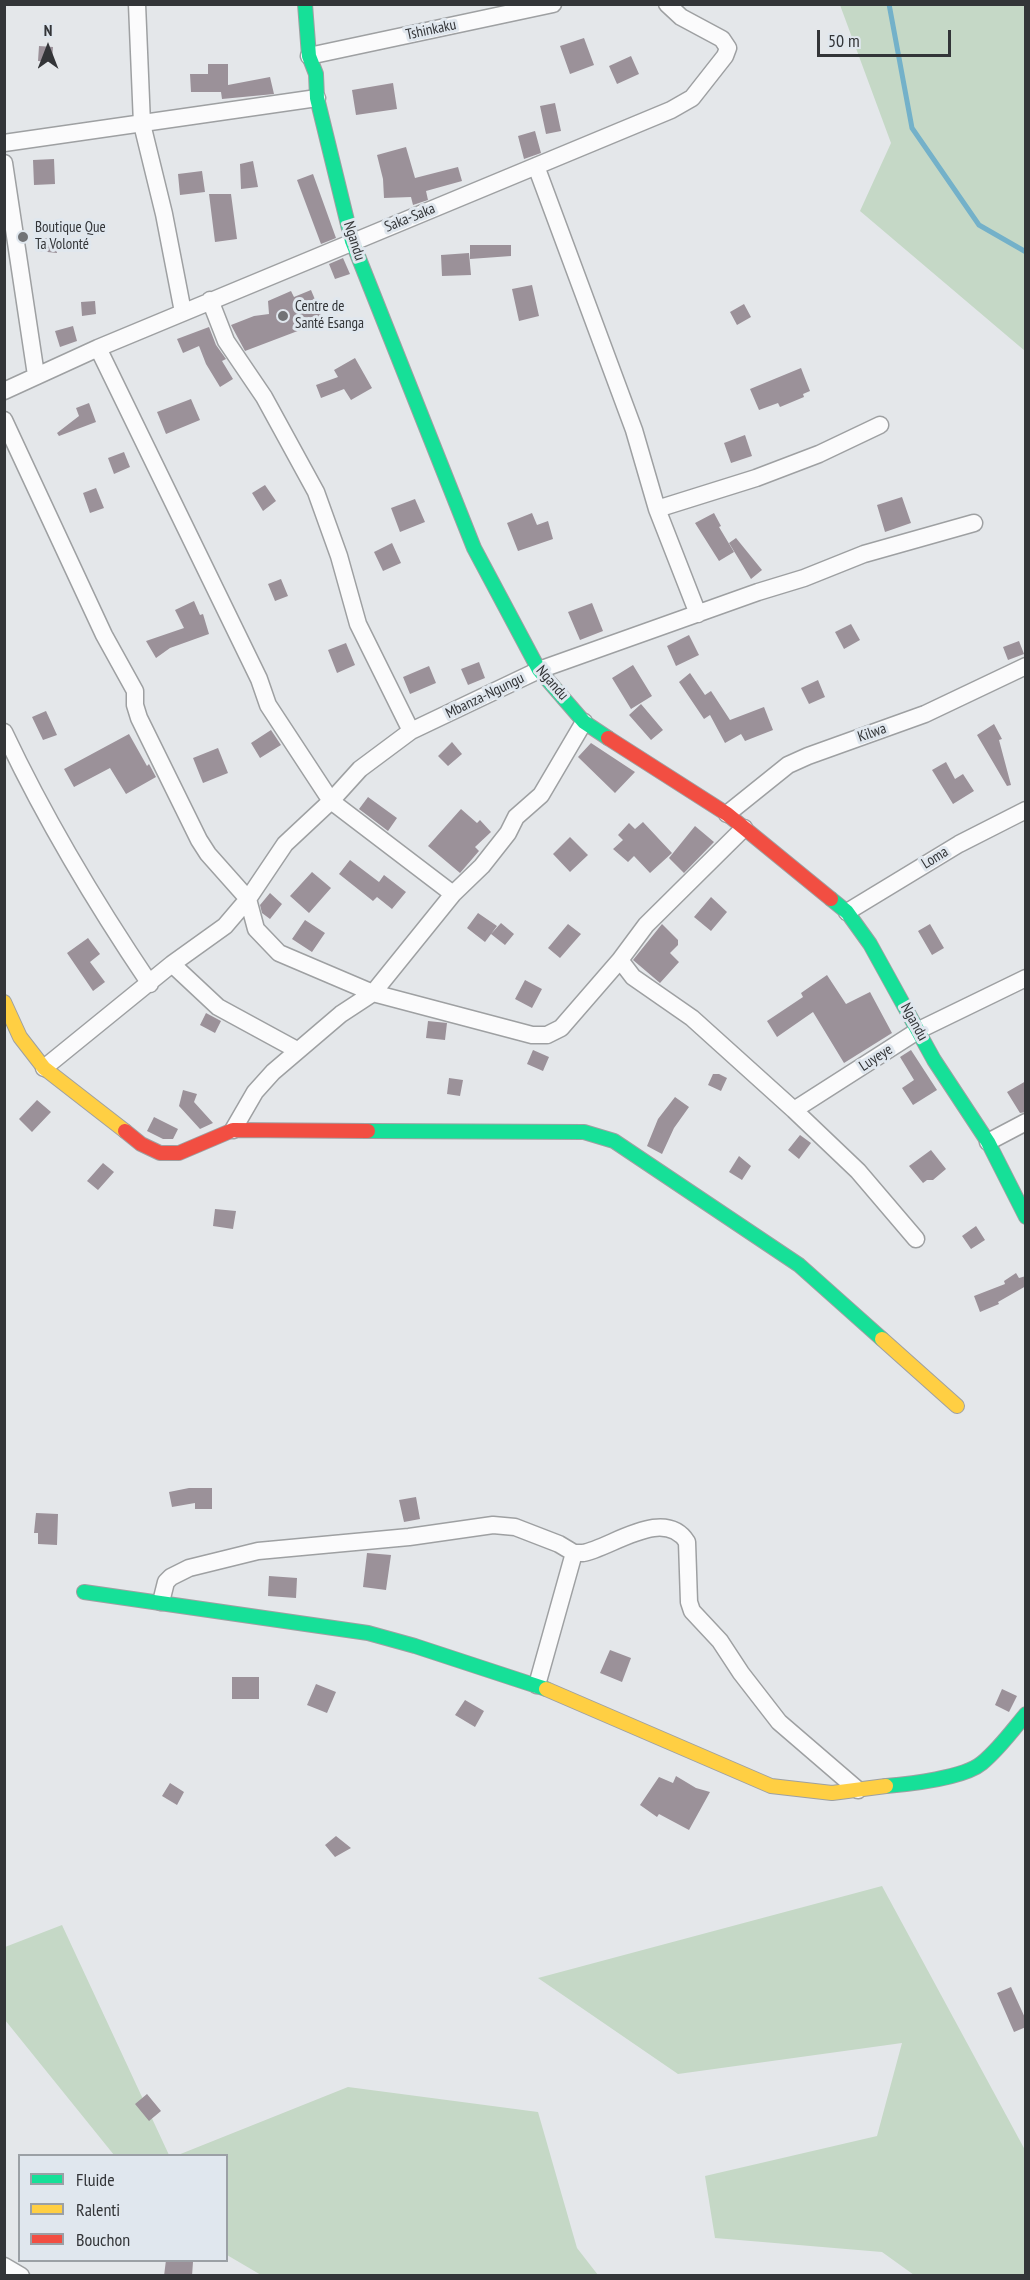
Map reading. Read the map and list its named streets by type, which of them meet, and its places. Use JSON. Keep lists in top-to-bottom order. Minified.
{"streets":{"street":["Tshinkaku","Saka-Saka","Ngandu","Mbanza-Ngungu","Kilwa","Loma","Luyeye"]},"crossings":[["Tshinkaku","Ngandu"],["Saka-Saka","Ngandu"],["Ngandu","Mbanza-Ngungu"],["Ngandu","Kilwa"],["Ngandu","Loma"],["Ngandu","Luyeye"]],"places":["Boutique Que Ta Volonté","Centre de Santé Esanga"],"legend":["Fluide","Ralenti","Bouchon"],"scale_bar":"50 m","north":"top"}
